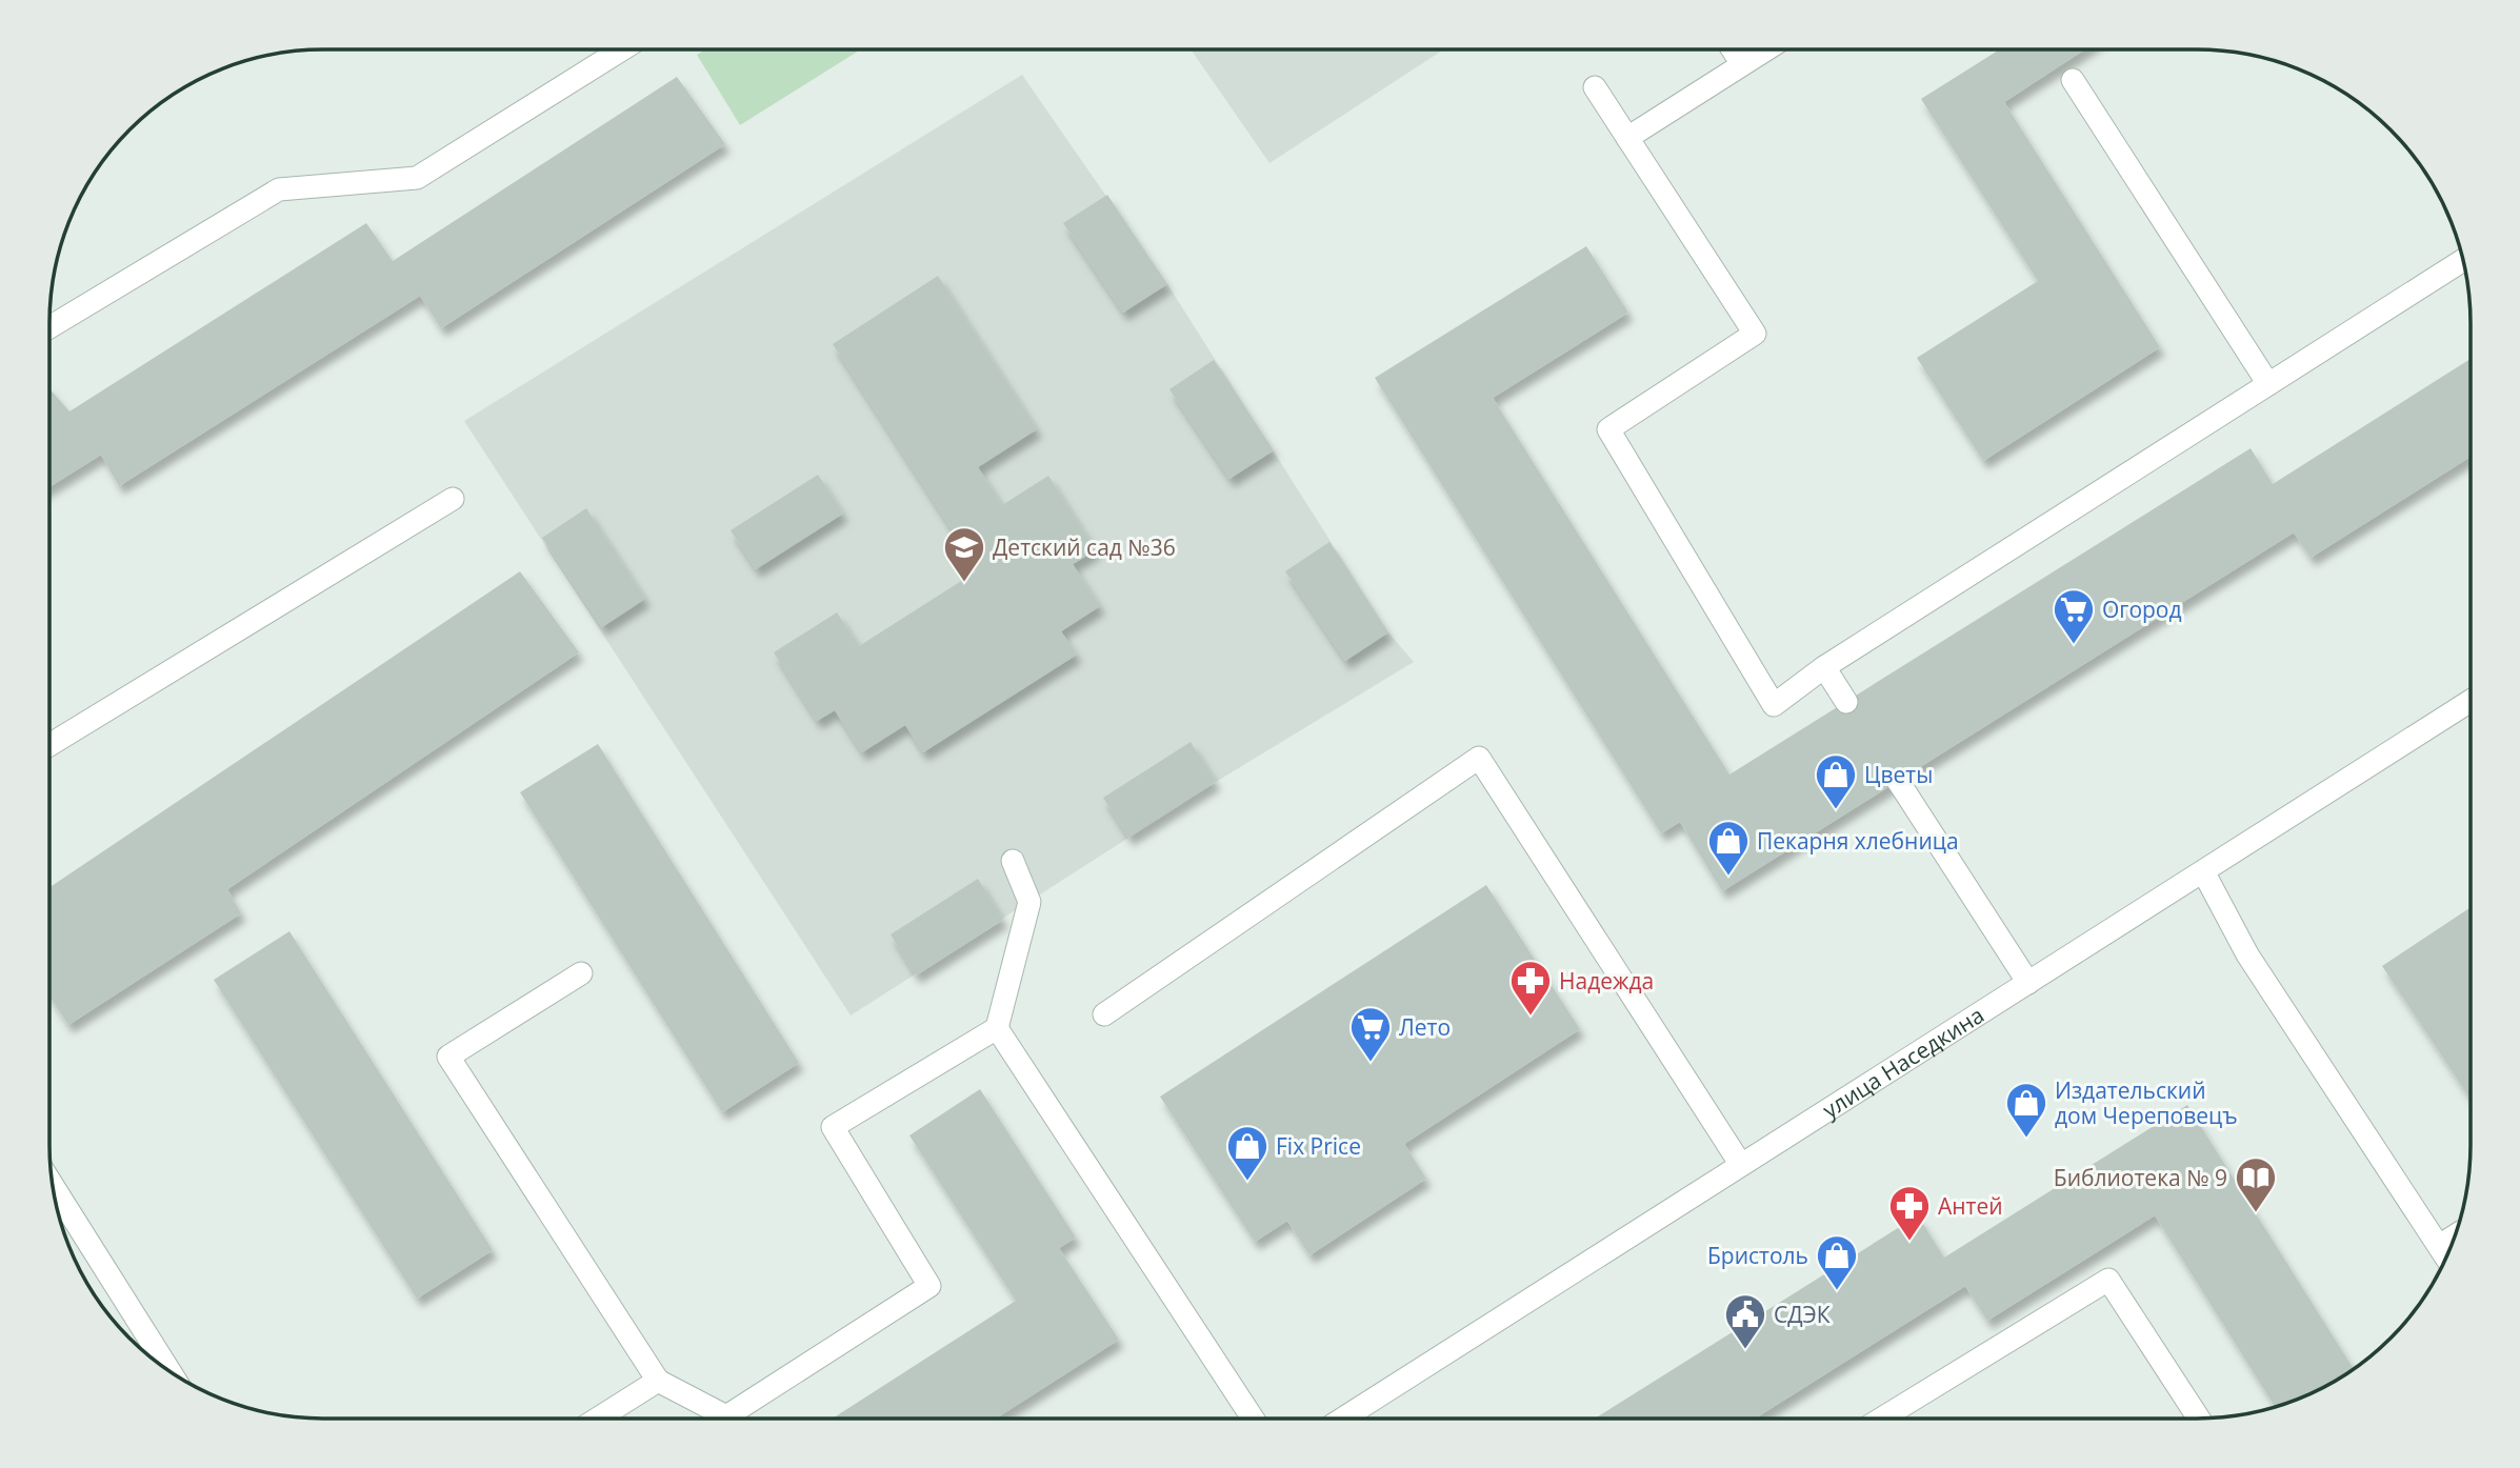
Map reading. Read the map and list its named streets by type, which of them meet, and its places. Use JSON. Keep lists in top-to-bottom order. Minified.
{"streets":{"street":["улица Наседкина"]},"places":{"school or university":["Детский сад №36"],"supermarket":["Огород","Лето"],"shop":["Цветы","Пекарня хлебница","Издательский дом Череповецъ","Fix Price","Бристоль"],"pharmacy":["Надежда","Антей"],"library":["Библиотека № 9"],"public building":["СДЭК"]}}
